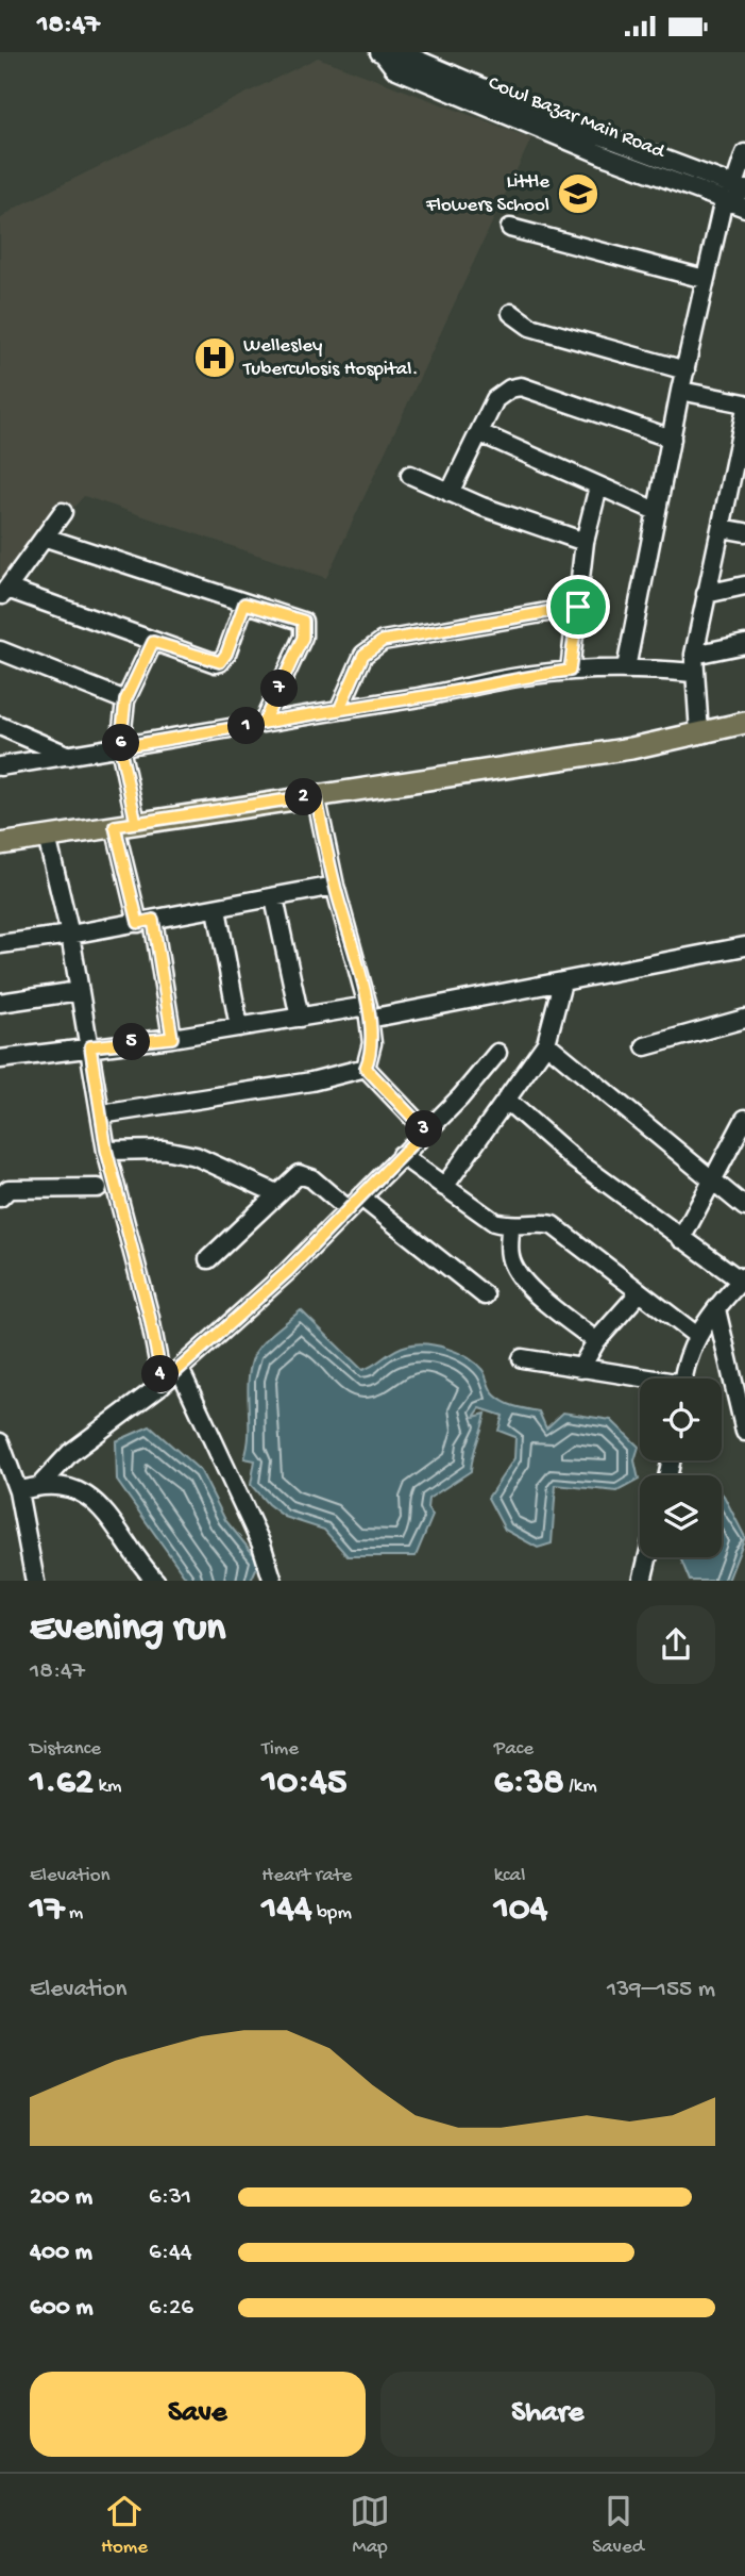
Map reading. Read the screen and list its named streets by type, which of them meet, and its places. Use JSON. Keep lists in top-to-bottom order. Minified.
{"streets":{"street":["Cowl Bazar Main Road"]},"places":{"school or university":["Little Flowers School"],"hospital":["Wellesley Tuberculosis Hospital."]},"page":{"status":"18:47","pins":["7","1","6","2","5","3","4"],"heading":["Evening run","18:47"],"stats":[["Distance","1.62 km"],["Time","10:45"],["Pace","6:38 /km"],["Elevation","17 m"],["Heart rate","144 bpm"],["kcal","104"]],"chart":["Elevation","139–155 m"],"list":[{"name":"200 m","note":"6:31"},{"name":"400 m","note":"6:44"},{"name":"600 m","note":"6:26"}],"buttons":["Save","Share"],"tabs":["Home","Map","Saved"]}}
